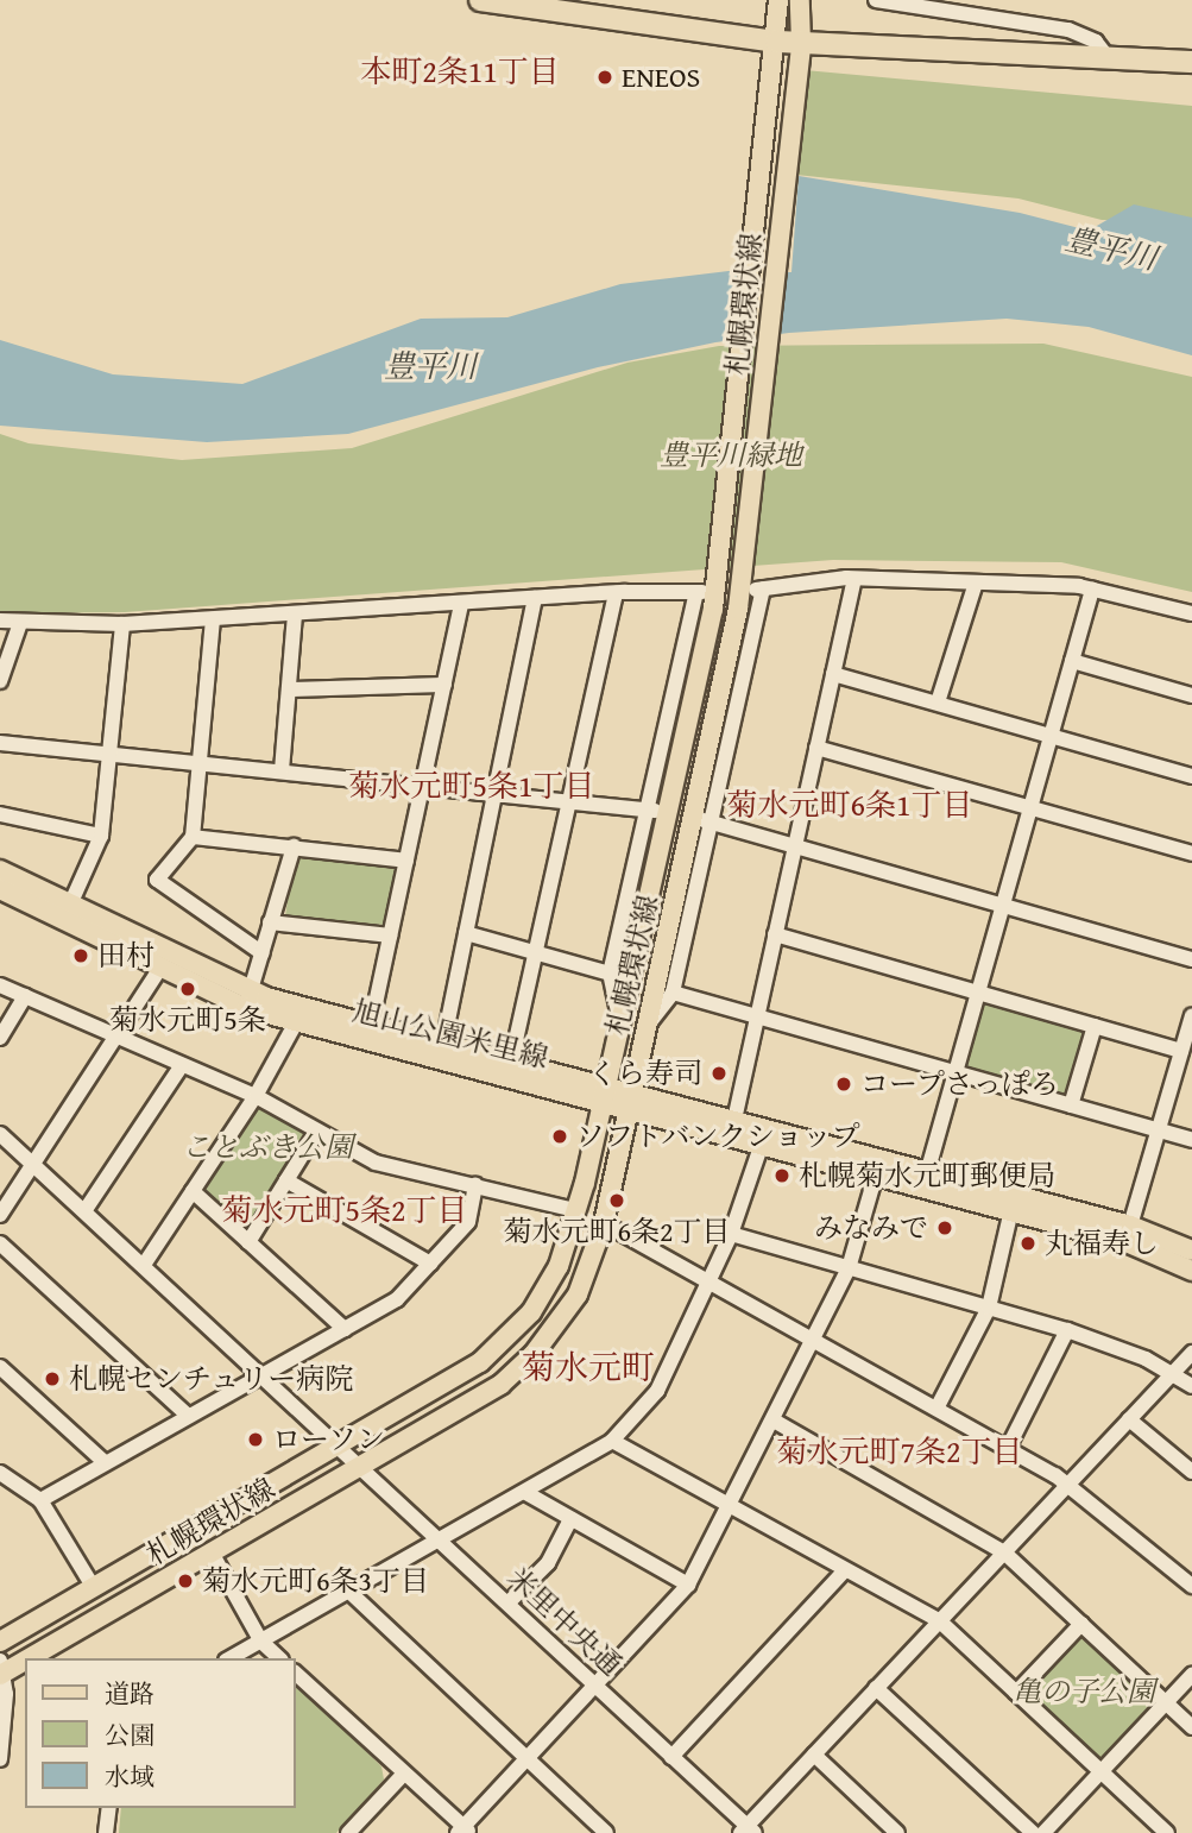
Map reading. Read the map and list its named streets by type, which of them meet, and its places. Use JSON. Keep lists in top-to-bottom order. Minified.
{"streets":{"main road":["札幌環状線","旭山公園米里線"],"street":["米里中央通"]},"crossings":[["札幌環状線","旭山公園米里線"],["札幌環状線","米里中央通"]],"districts":["本町2条11丁目","菊水元町5条1丁目","菊水元町6条1丁目","菊水元町5条2丁目","菊水元町","菊水元町7条2丁目"],"water":["豊平川"],"parks":["豊平川緑地","ことぶき公園","亀の子公園"],"places":["ENEOS","田村","菊水元町5条","くら寿司","コープさっぽろ","ソフトバンクショップ","札幌菊水元町郵便局","菊水元町6条2丁目","みなみで","丸福寿し","札幌センチュリー病院","ローソン","菊水元町6条3丁目"],"legend":["道路","公園","水域"]}
